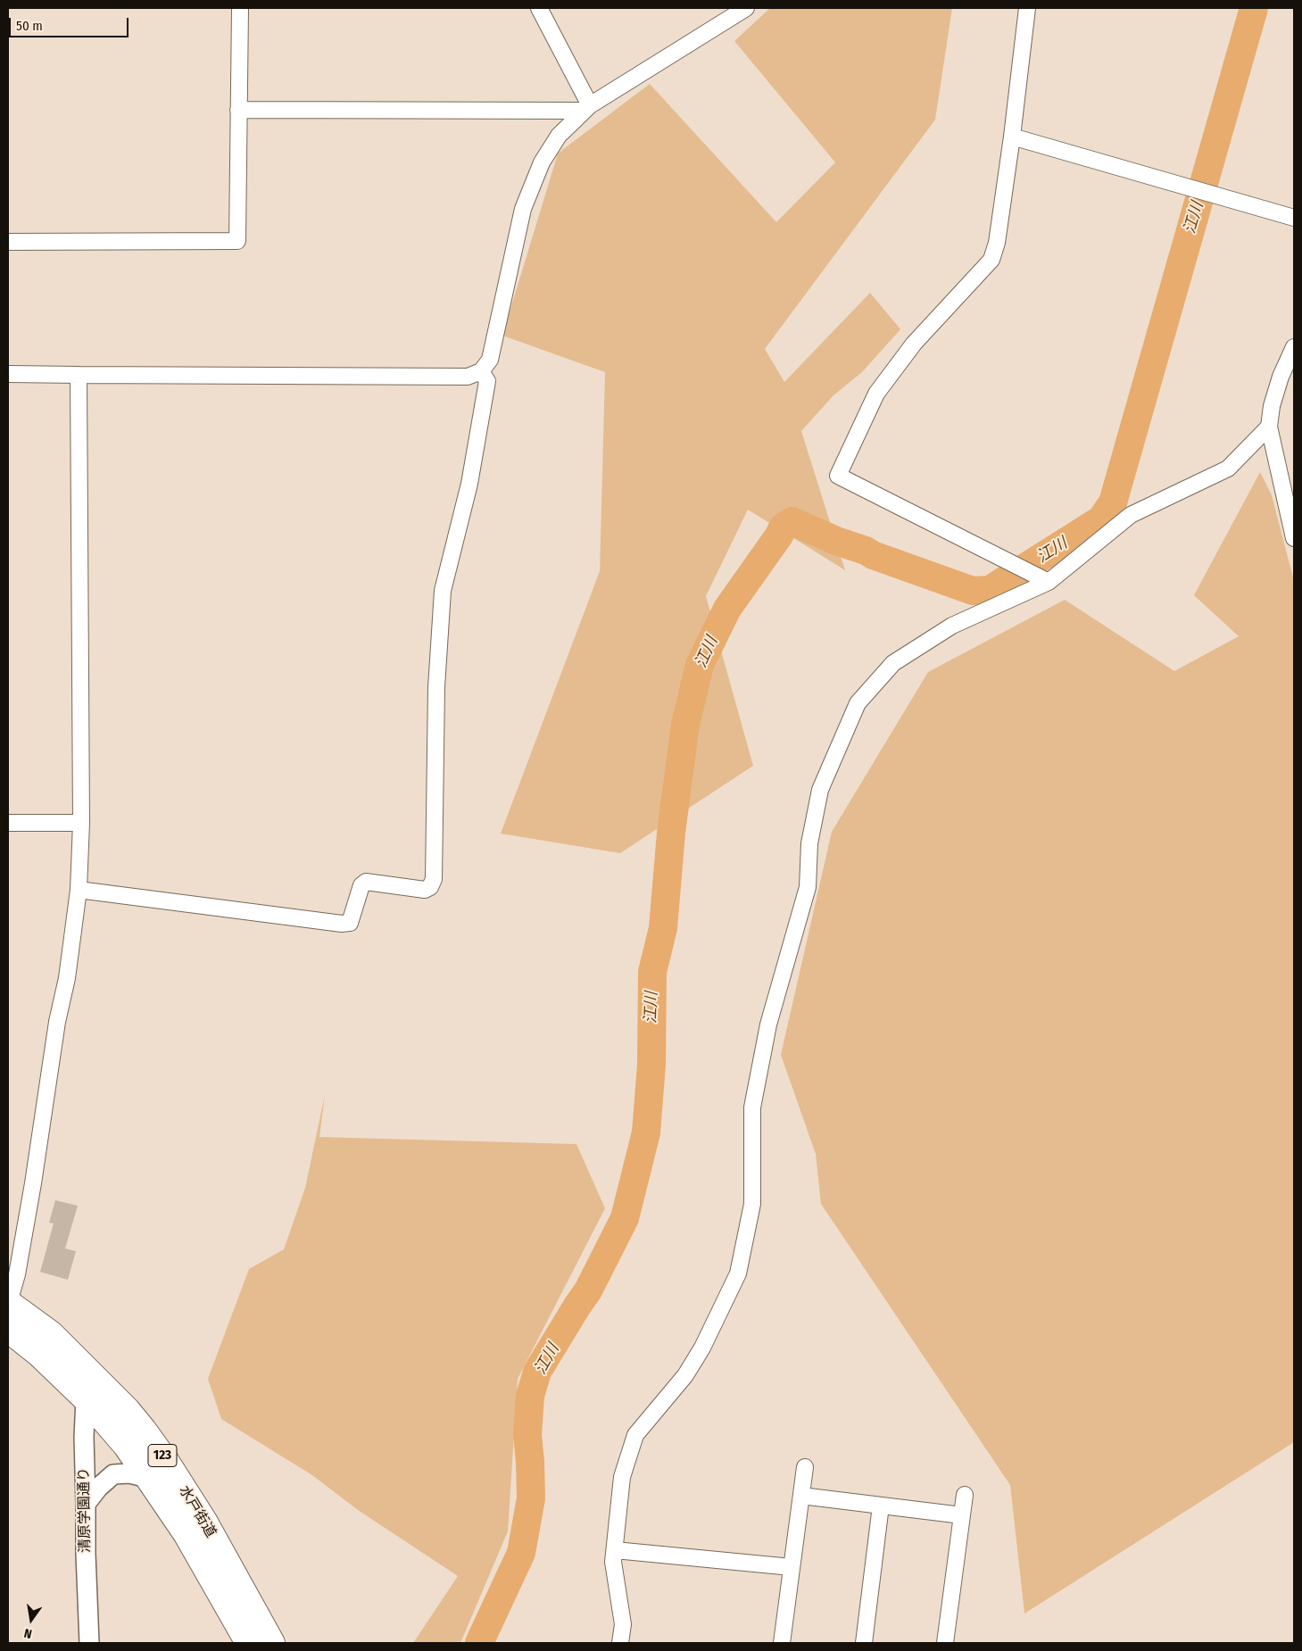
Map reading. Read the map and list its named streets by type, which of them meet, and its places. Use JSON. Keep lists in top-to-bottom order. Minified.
{"streets":{"highway":["123","水戸街道"],"street":["清原学園通り"]},"crossings":[["清原学園通り","水戸街道"]],"water":["江川"],"scale_bar":"50 m","north":"bottom"}
